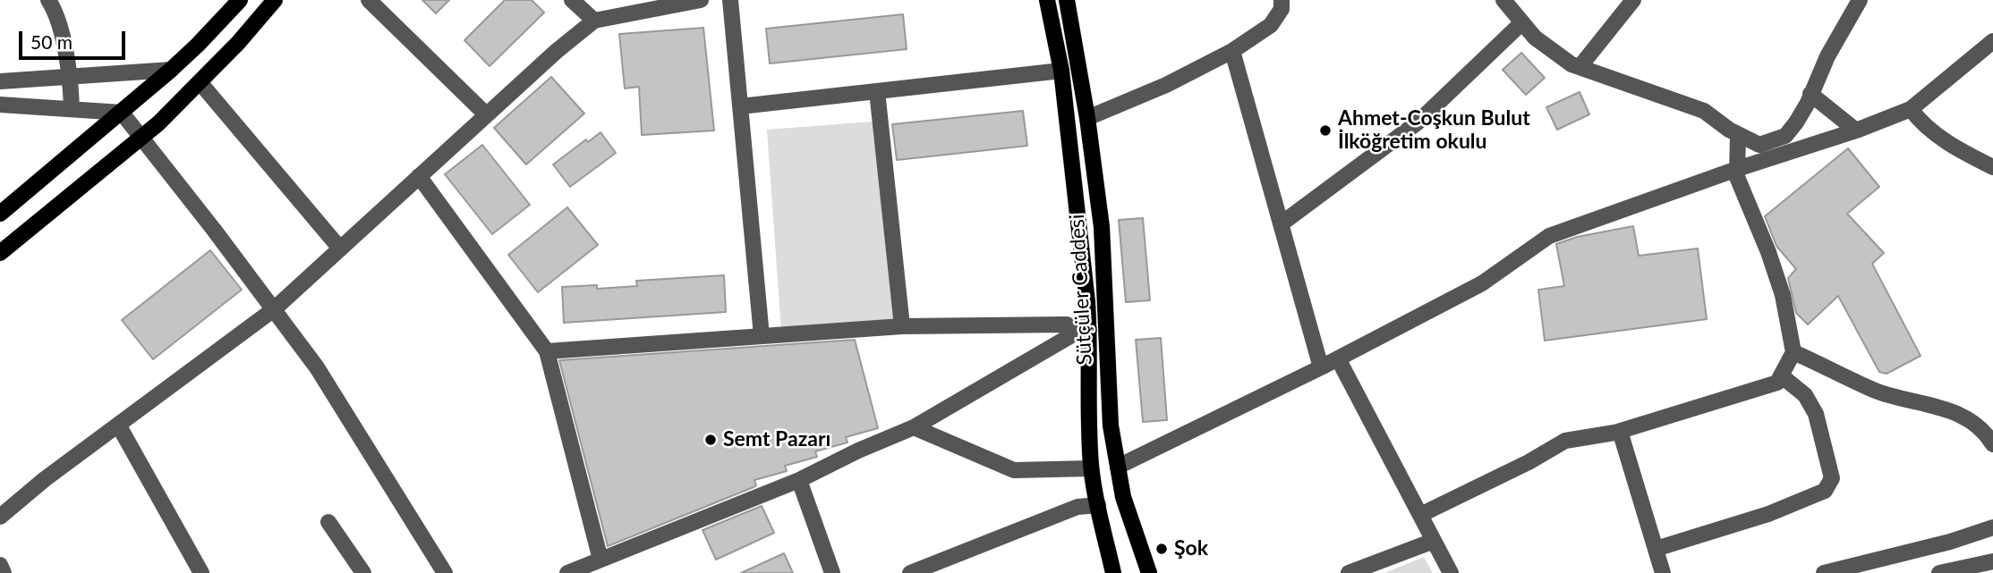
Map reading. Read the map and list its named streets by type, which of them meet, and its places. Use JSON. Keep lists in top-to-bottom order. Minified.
{"streets":{"main road":["Sütçüler Caddesi"]},"places":["Ahmet-Coşkun Bulut İlköğretim okulu","Semt Pazarı","Şok"],"scale_bar":"50 m"}
